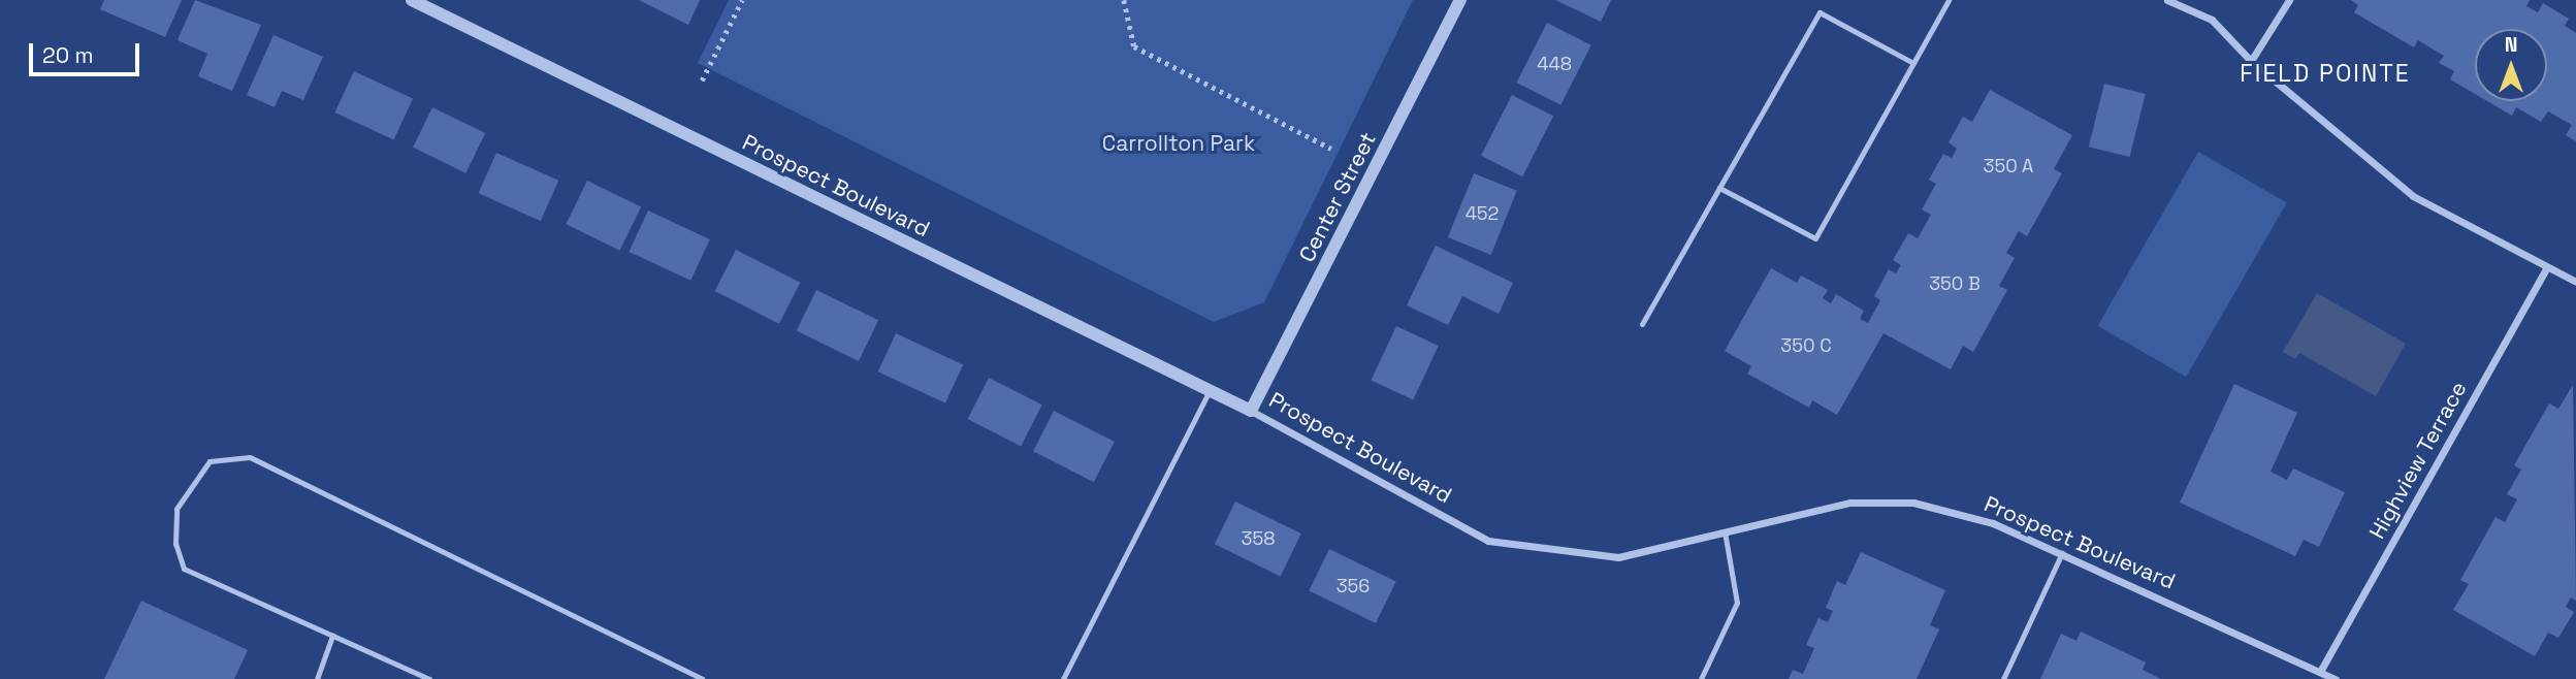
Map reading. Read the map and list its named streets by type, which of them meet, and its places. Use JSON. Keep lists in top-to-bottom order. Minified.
{"streets":{"street":["Prospect Boulevard","Center Street","Highview Terrace"]},"crossings":[["Prospect Boulevard","Center Street"],["Prospect Boulevard","Highview Terrace"]],"districts":["FIELD POINTE"],"parks":["Carrollton Park"],"house_numbers":["448","350 A","452","350 B","350 C","358","356"],"scale_bar":"20 m","north":"top"}
